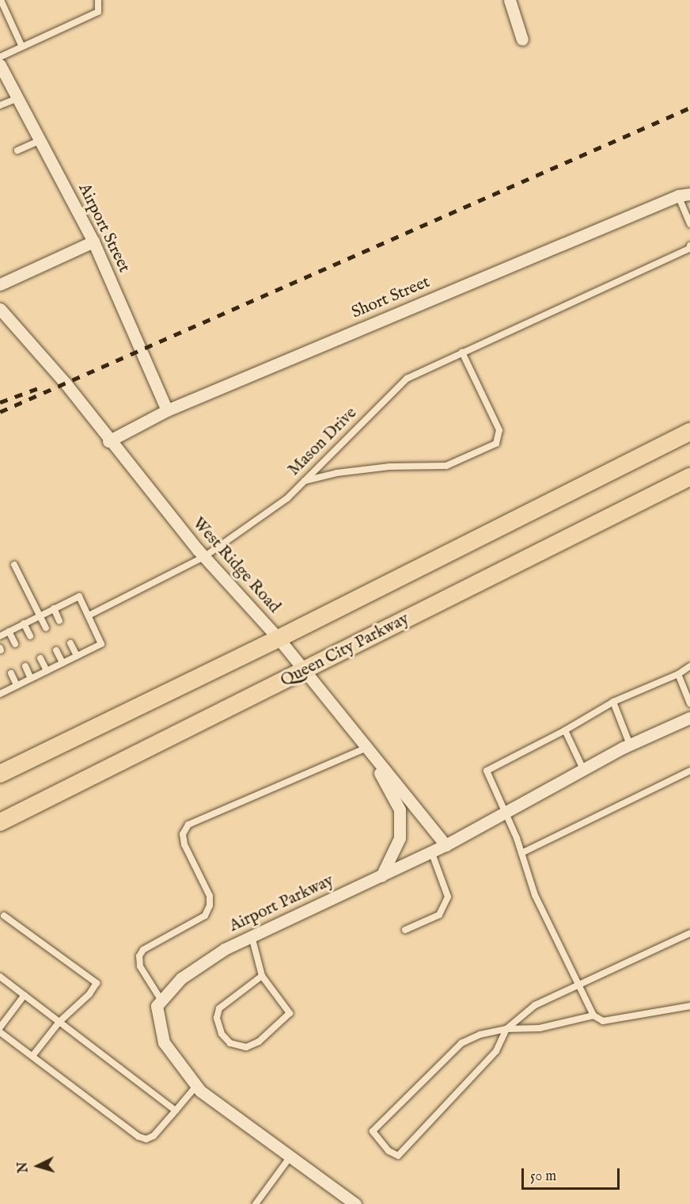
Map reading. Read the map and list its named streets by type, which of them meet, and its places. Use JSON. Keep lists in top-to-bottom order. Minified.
{"streets":{"main road":["Queen City Parkway"],"street":["Airport Street","Short Street","West Ridge Road","Airport Parkway"],"lane":["Mason Drive"]},"crossings":[["Airport Street","Short Street"],["Short Street","West Ridge Road"],["Mason Drive","West Ridge Road"],["West Ridge Road","Queen City Parkway"],["West Ridge Road","Airport Parkway"]],"scale_bar":"50 m","north":"left"}
